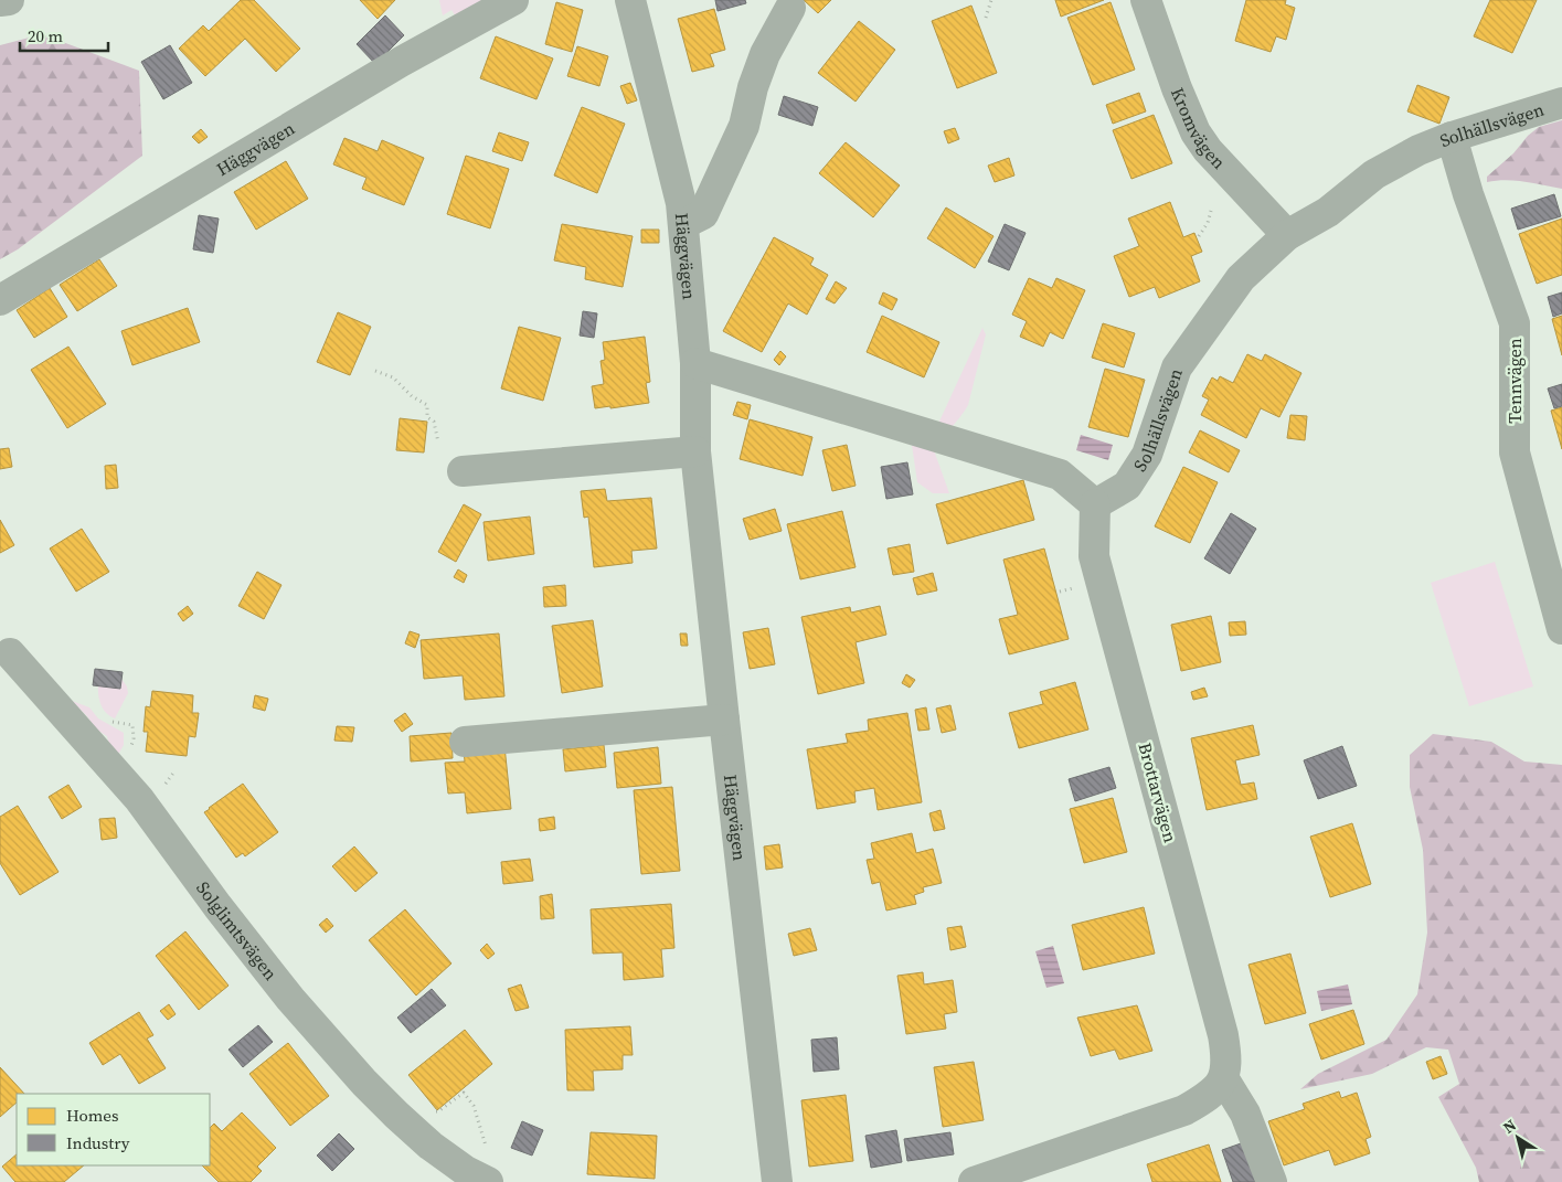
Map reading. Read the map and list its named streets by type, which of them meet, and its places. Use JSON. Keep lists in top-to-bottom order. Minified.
{"streets":{"street":["Solhällsvägen","Kromvägen","Häggvägen","Tennvägen","Brottarvägen","Solglimtsvägen"]},"crossings":[["Solhällsvägen","Kromvägen"],["Solhällsvägen","Tennvägen"],["Solhällsvägen","Brottarvägen"]],"legend":["Homes","Industry"],"scale_bar":"20 m","north":"top left"}
